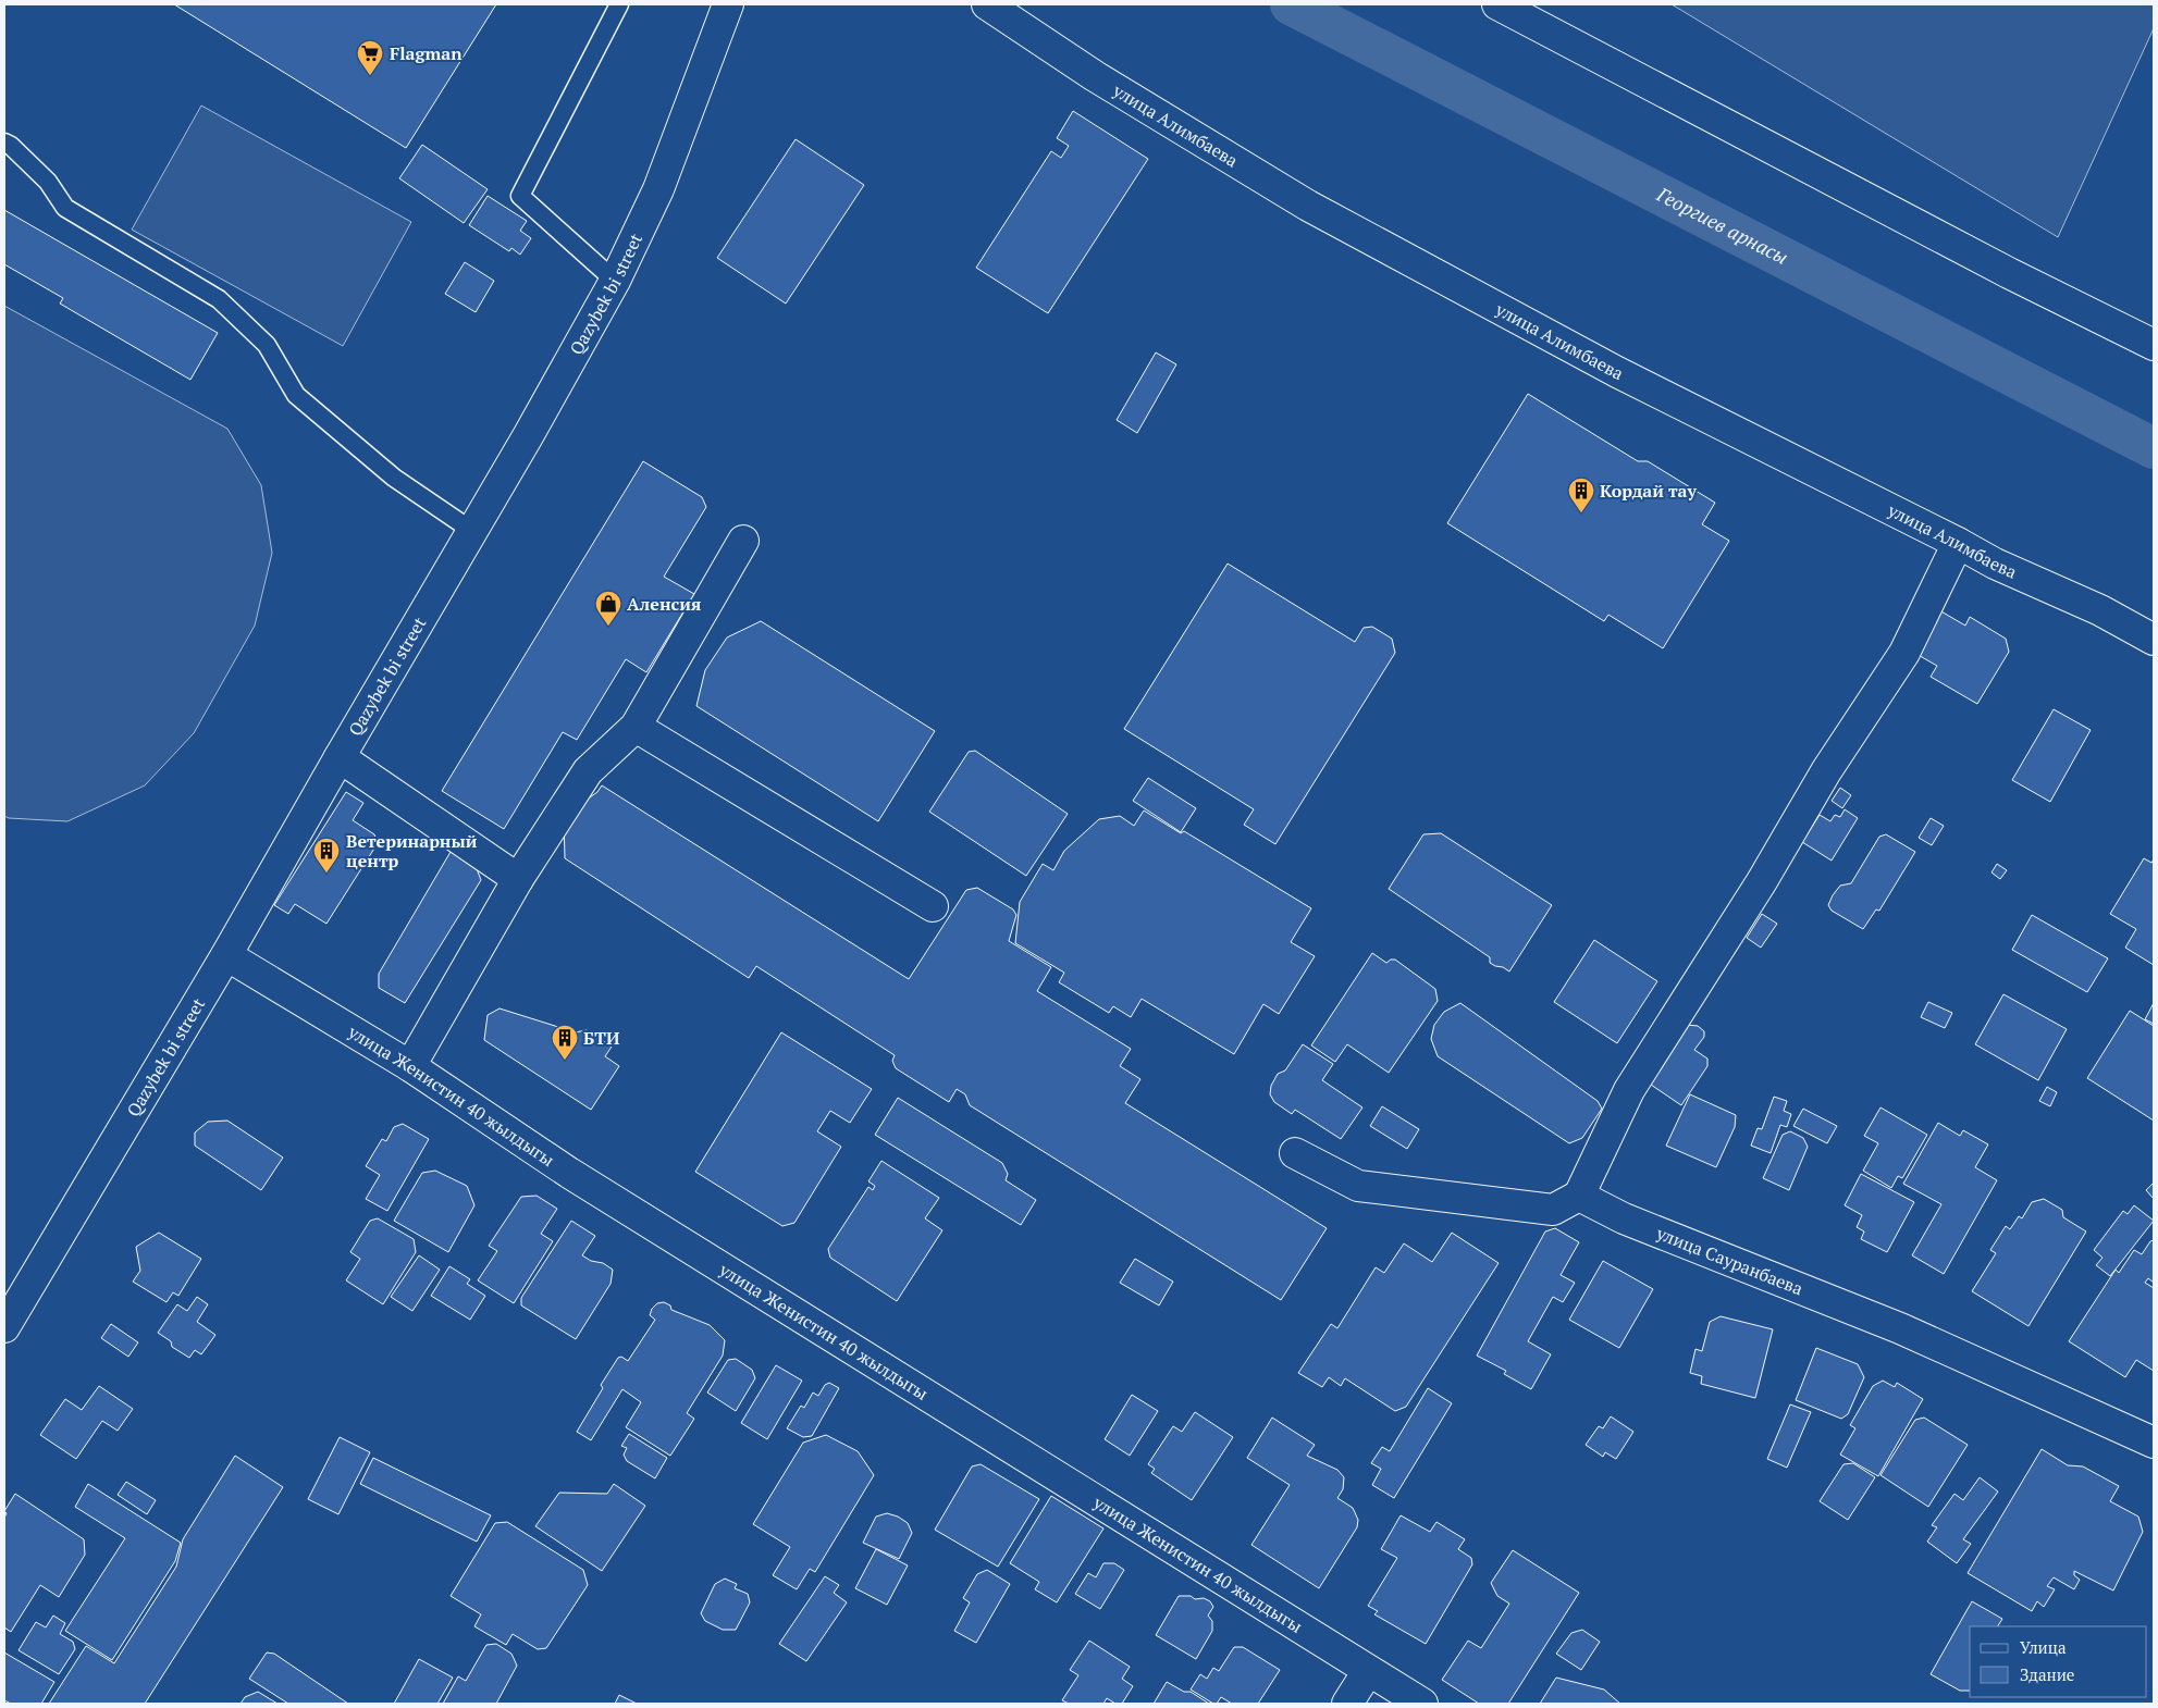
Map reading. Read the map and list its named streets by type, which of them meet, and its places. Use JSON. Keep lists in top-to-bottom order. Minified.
{"streets":{"street":["улица Алимбаева","Qazybek bi street","улица Женистин 40 жылдыгы","улица Сауранбаева"]},"crossings":[["Qazybek bi street","улица Женистин 40 жылдыгы"]],"water":["Георгиев арнасы"],"places":{"supermarket":["Flagman"],"building":["Кордай тау","Ветеринарный центр","БТИ"],"shop":["Аленсия"]},"legend":["Улица","Здание"]}
